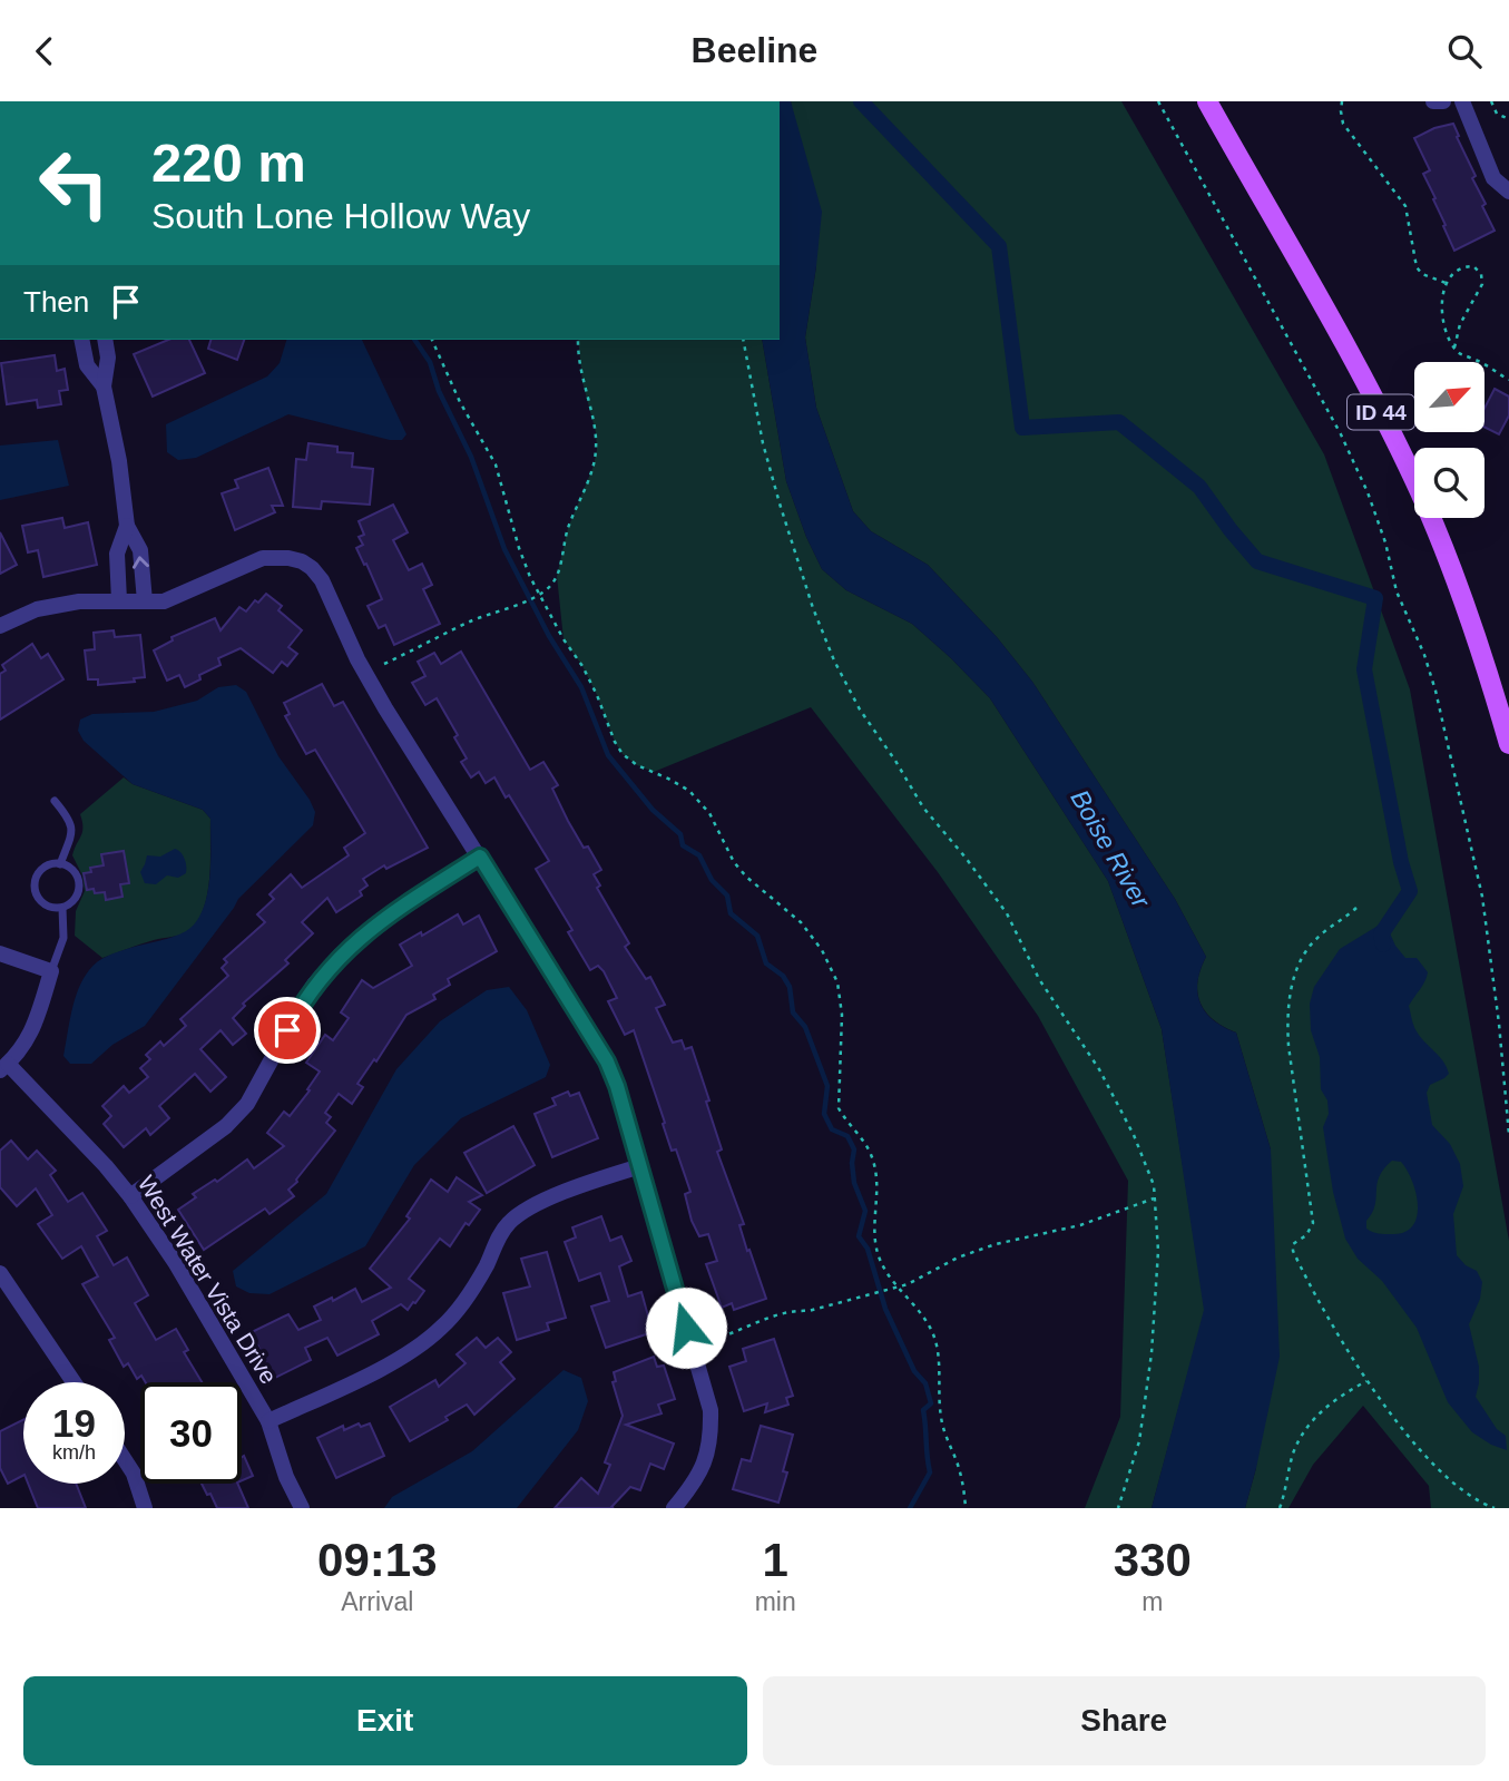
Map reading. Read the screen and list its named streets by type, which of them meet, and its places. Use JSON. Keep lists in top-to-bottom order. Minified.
{"streets":{"main road":["ID 44"],"street":["West Water Vista Drive"]},"water":["Boise River"],"north":"top right","page":{"header":"Beeline","turn":["220 m","South Lone Hollow Way"],"then":"Then","speed":"19 km/h","limit":"30","eta":["09:13","Arrival","1","min","330","m"],"buttons":["Exit","Share"]}}
